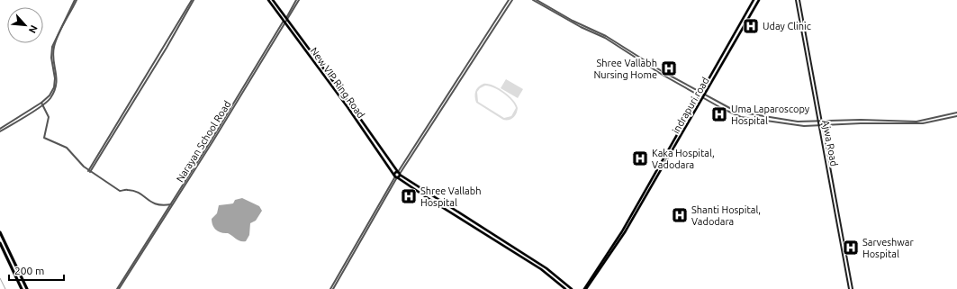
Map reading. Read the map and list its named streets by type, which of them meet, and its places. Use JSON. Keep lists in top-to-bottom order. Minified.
{"streets":{"main road":["New VIP Ring Road","indrapuri road","Ajwa Road"],"street":["Narayan School Road"]},"crossings":[["New VIP Ring Road","Narayan School Road"]],"places":{"hospital":["Uday Clinic","Shree Vallabh Nursing Home","Uma Laparoscopy Hospital","Kaka Hospital, Vadodara","Shree Vallabh Hospital","Shanti Hospital, Vadodara","Sarveshwar Hospital"]},"scale_bar":"200 m","north":"bottom right"}
